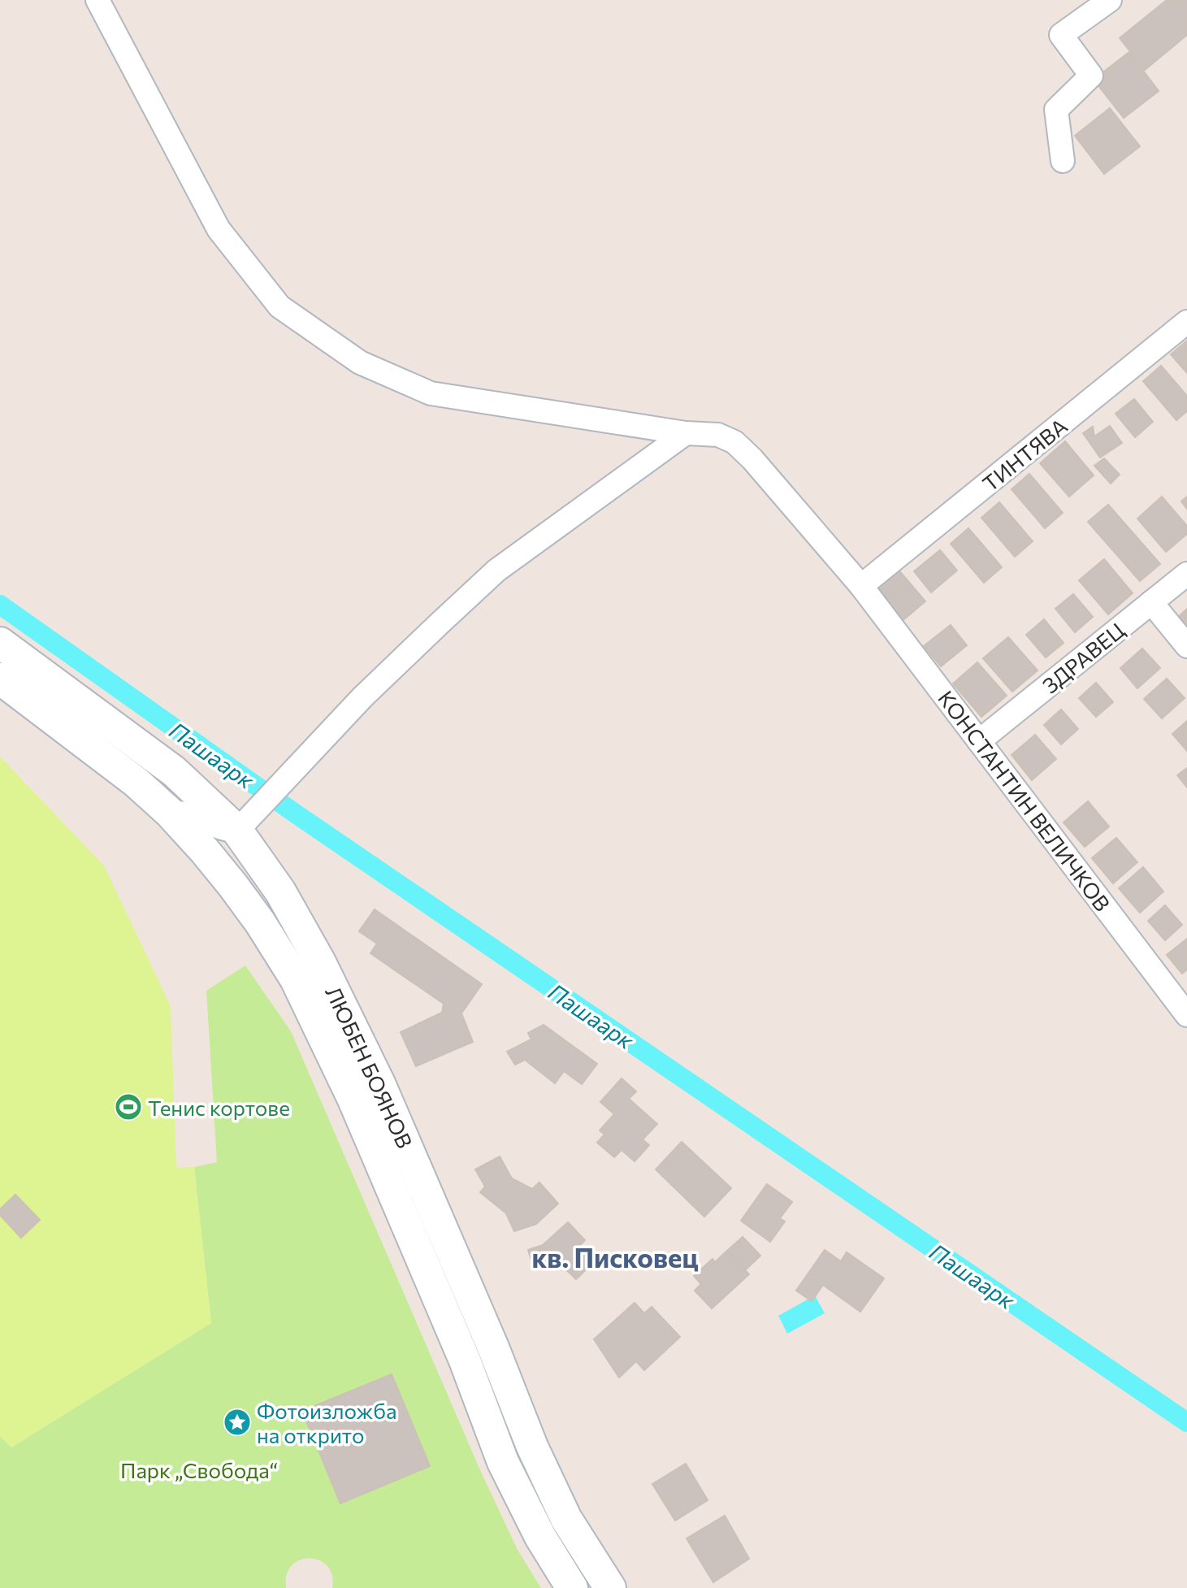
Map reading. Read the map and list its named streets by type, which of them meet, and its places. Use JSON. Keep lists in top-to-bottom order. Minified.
{"streets":{"street":["ТИНТЯВА","ЗДРАВЕЦ","КОНСТАНТИН ВЕЛИЧКОВ","ЛЮБЕН БОЯНОВ"]},"crossings":[["ТИНТЯВА","КОНСТАНТИН ВЕЛИЧКОВ"],["ЗДРАВЕЦ","КОНСТАНТИН ВЕЛИЧКОВ"]],"districts":["кв. Писковец"],"water":["Пашаарк"],"parks":["Парк „Свобода“"],"places":{"sports":["Тенис кортове"],"place":["Фотоизложба на открито"]}}
